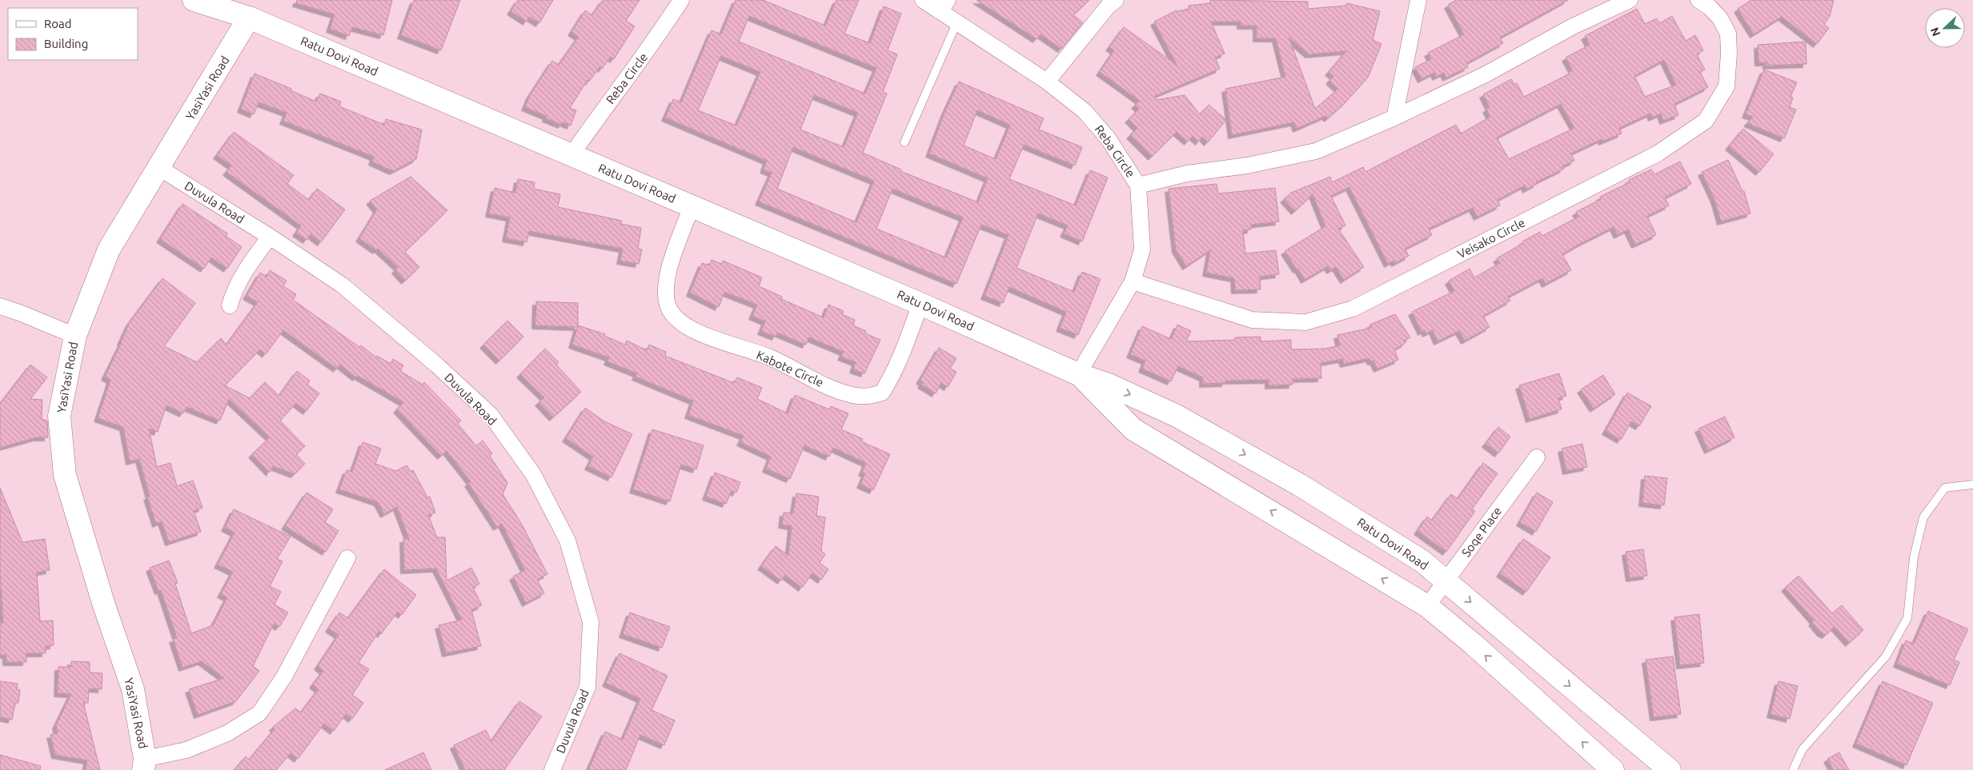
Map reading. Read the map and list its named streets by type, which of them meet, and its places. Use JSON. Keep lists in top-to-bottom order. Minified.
{"streets":{"main road":["Ratu Dovi Road","YasiYasi Road"],"street":["Reba Circle","Duvula Road","Veisako Circle","Kabote Circle","Soqe Place"]},"crossings":[["Ratu Dovi Road","Reba Circle"],["Ratu Dovi Road","YasiYasi Road"],["Ratu Dovi Road","Kabote Circle"],["Ratu Dovi Road","Soqe Place"],["Reba Circle","Veisako Circle"],["YasiYasi Road","Duvula Road"]],"legend":["Road","Building"],"north":"left"}
